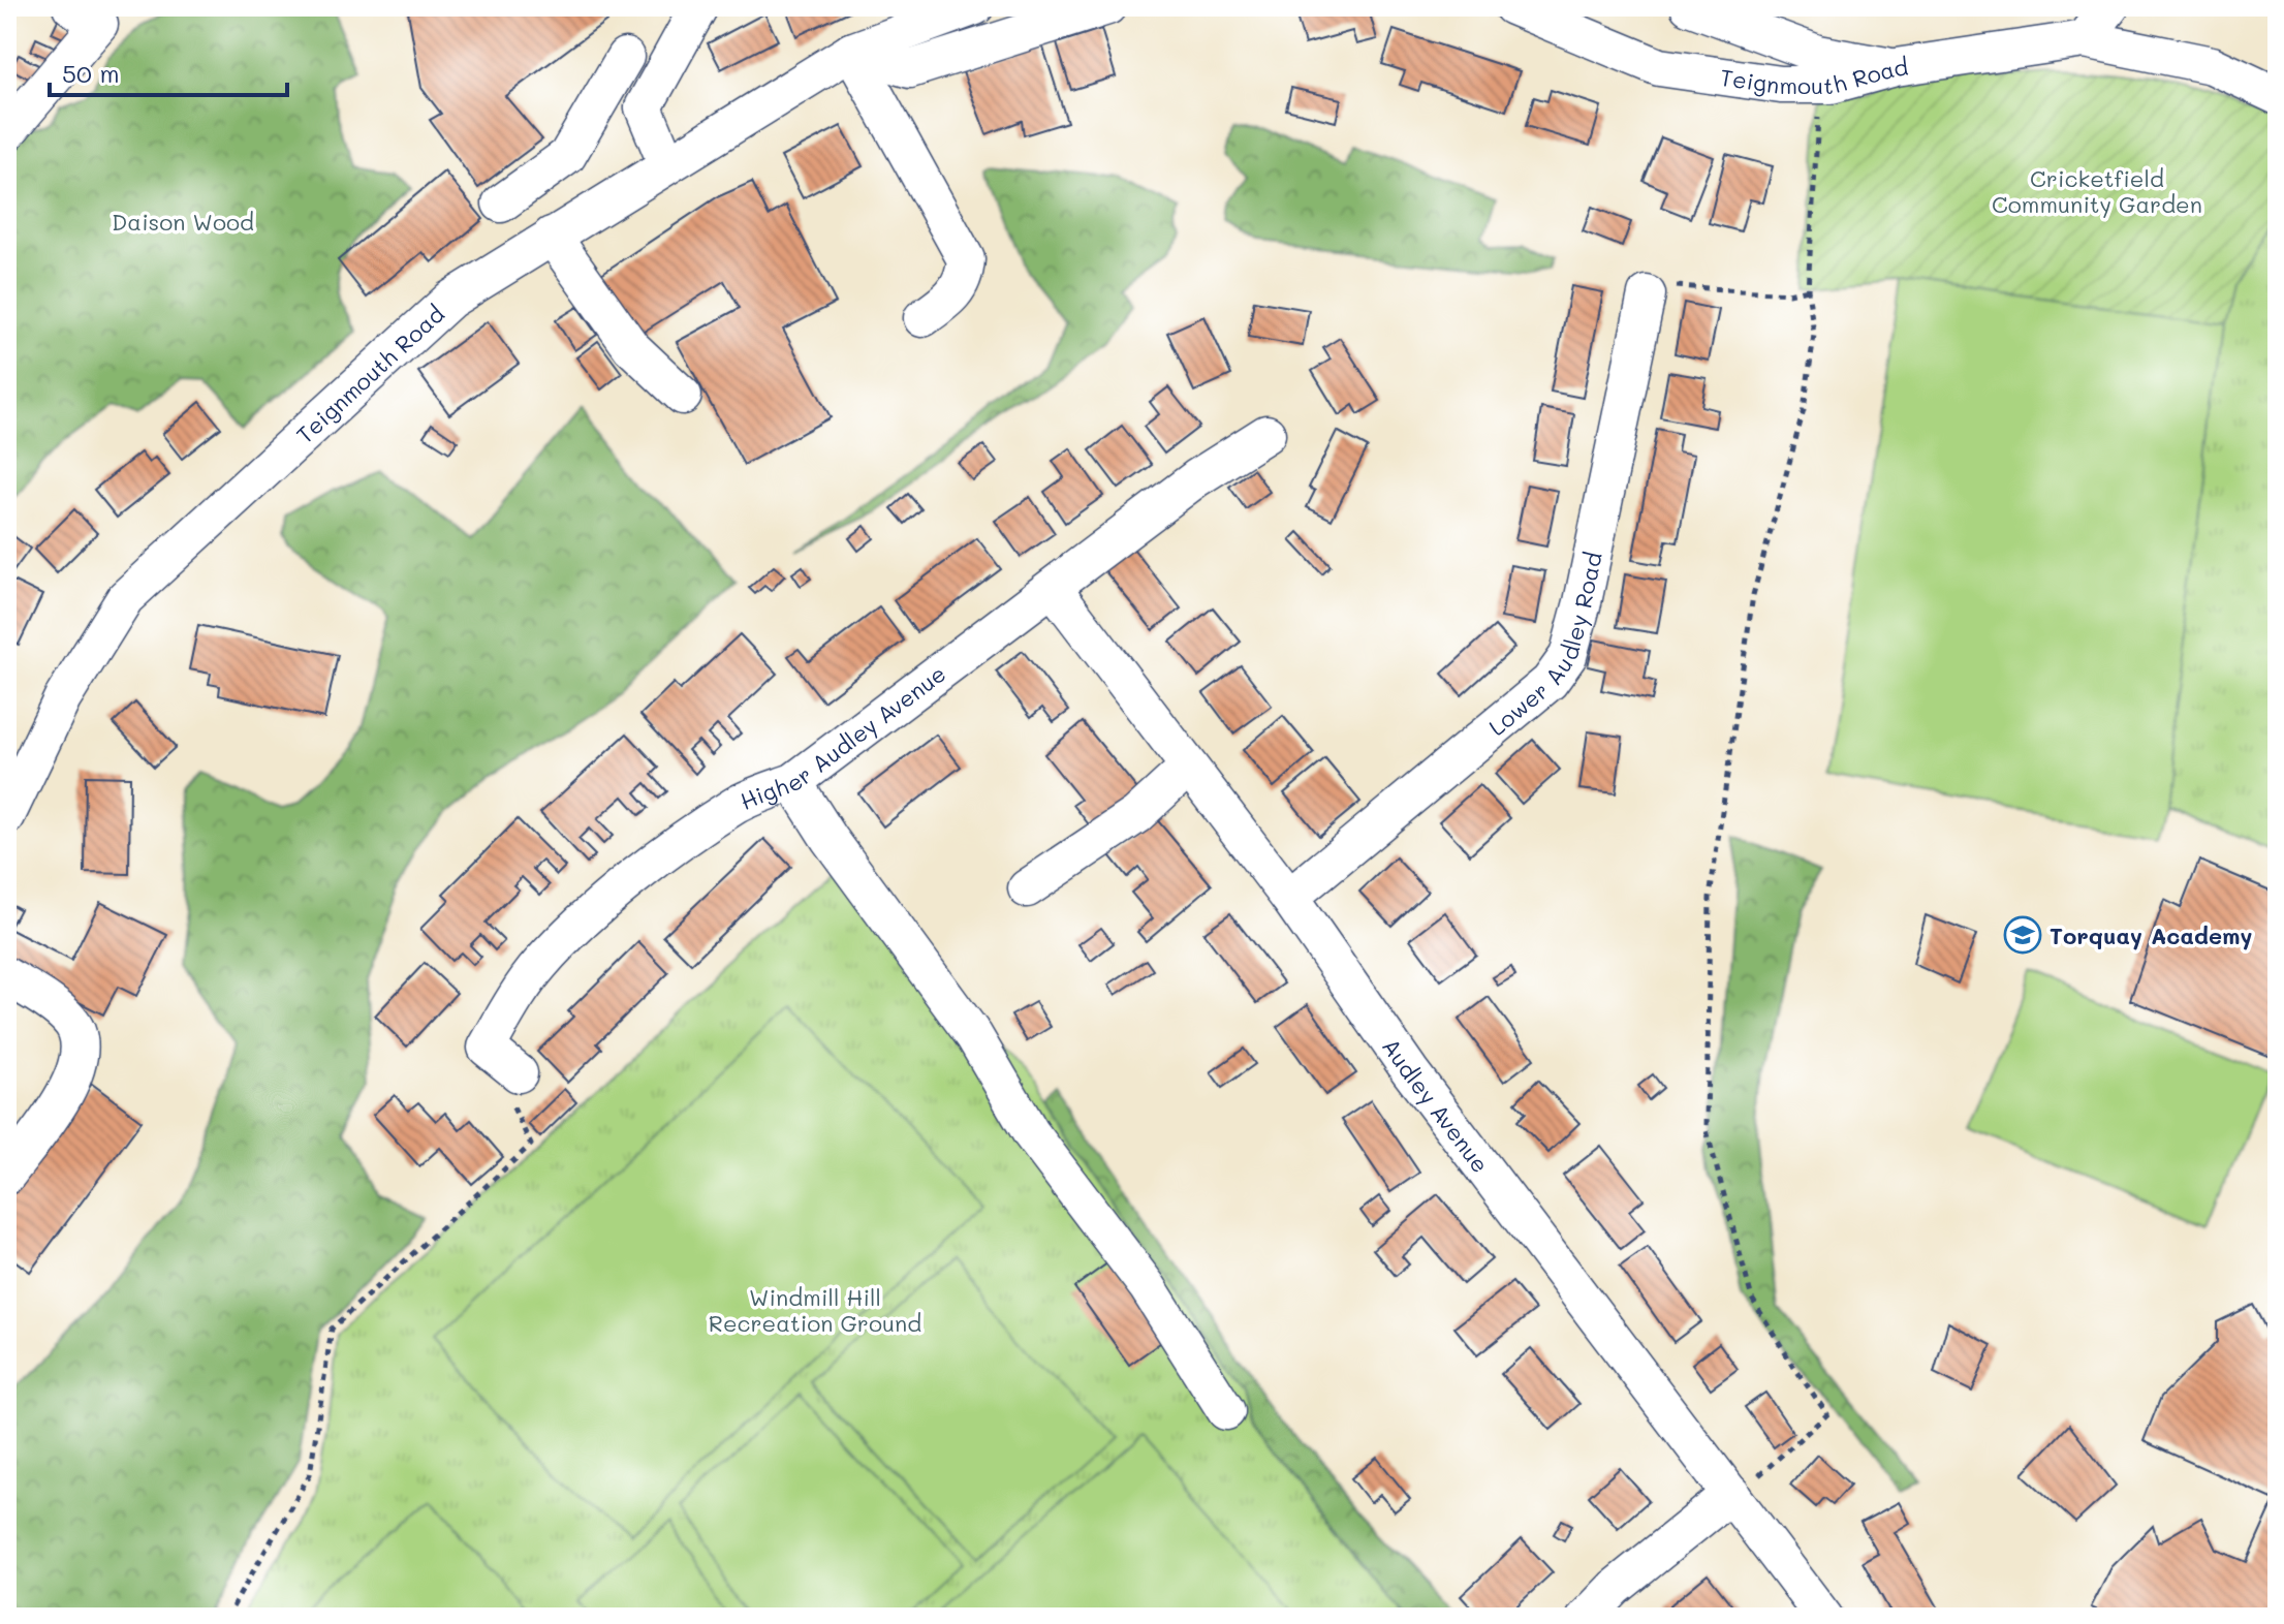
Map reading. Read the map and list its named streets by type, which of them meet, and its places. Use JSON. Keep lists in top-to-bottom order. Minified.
{"streets":{"street":["Teignmouth Road","Lower Audley Road","Higher Audley Avenue","Audley Avenue"]},"crossings":[["Lower Audley Road","Audley Avenue"],["Higher Audley Avenue","Audley Avenue"]],"parks":["Cricketfield Community Garden","Daison Wood","Windmill Hill Recreation Ground"],"places":{"school or university":["Torquay Academy"]},"scale_bar":"50 m"}
